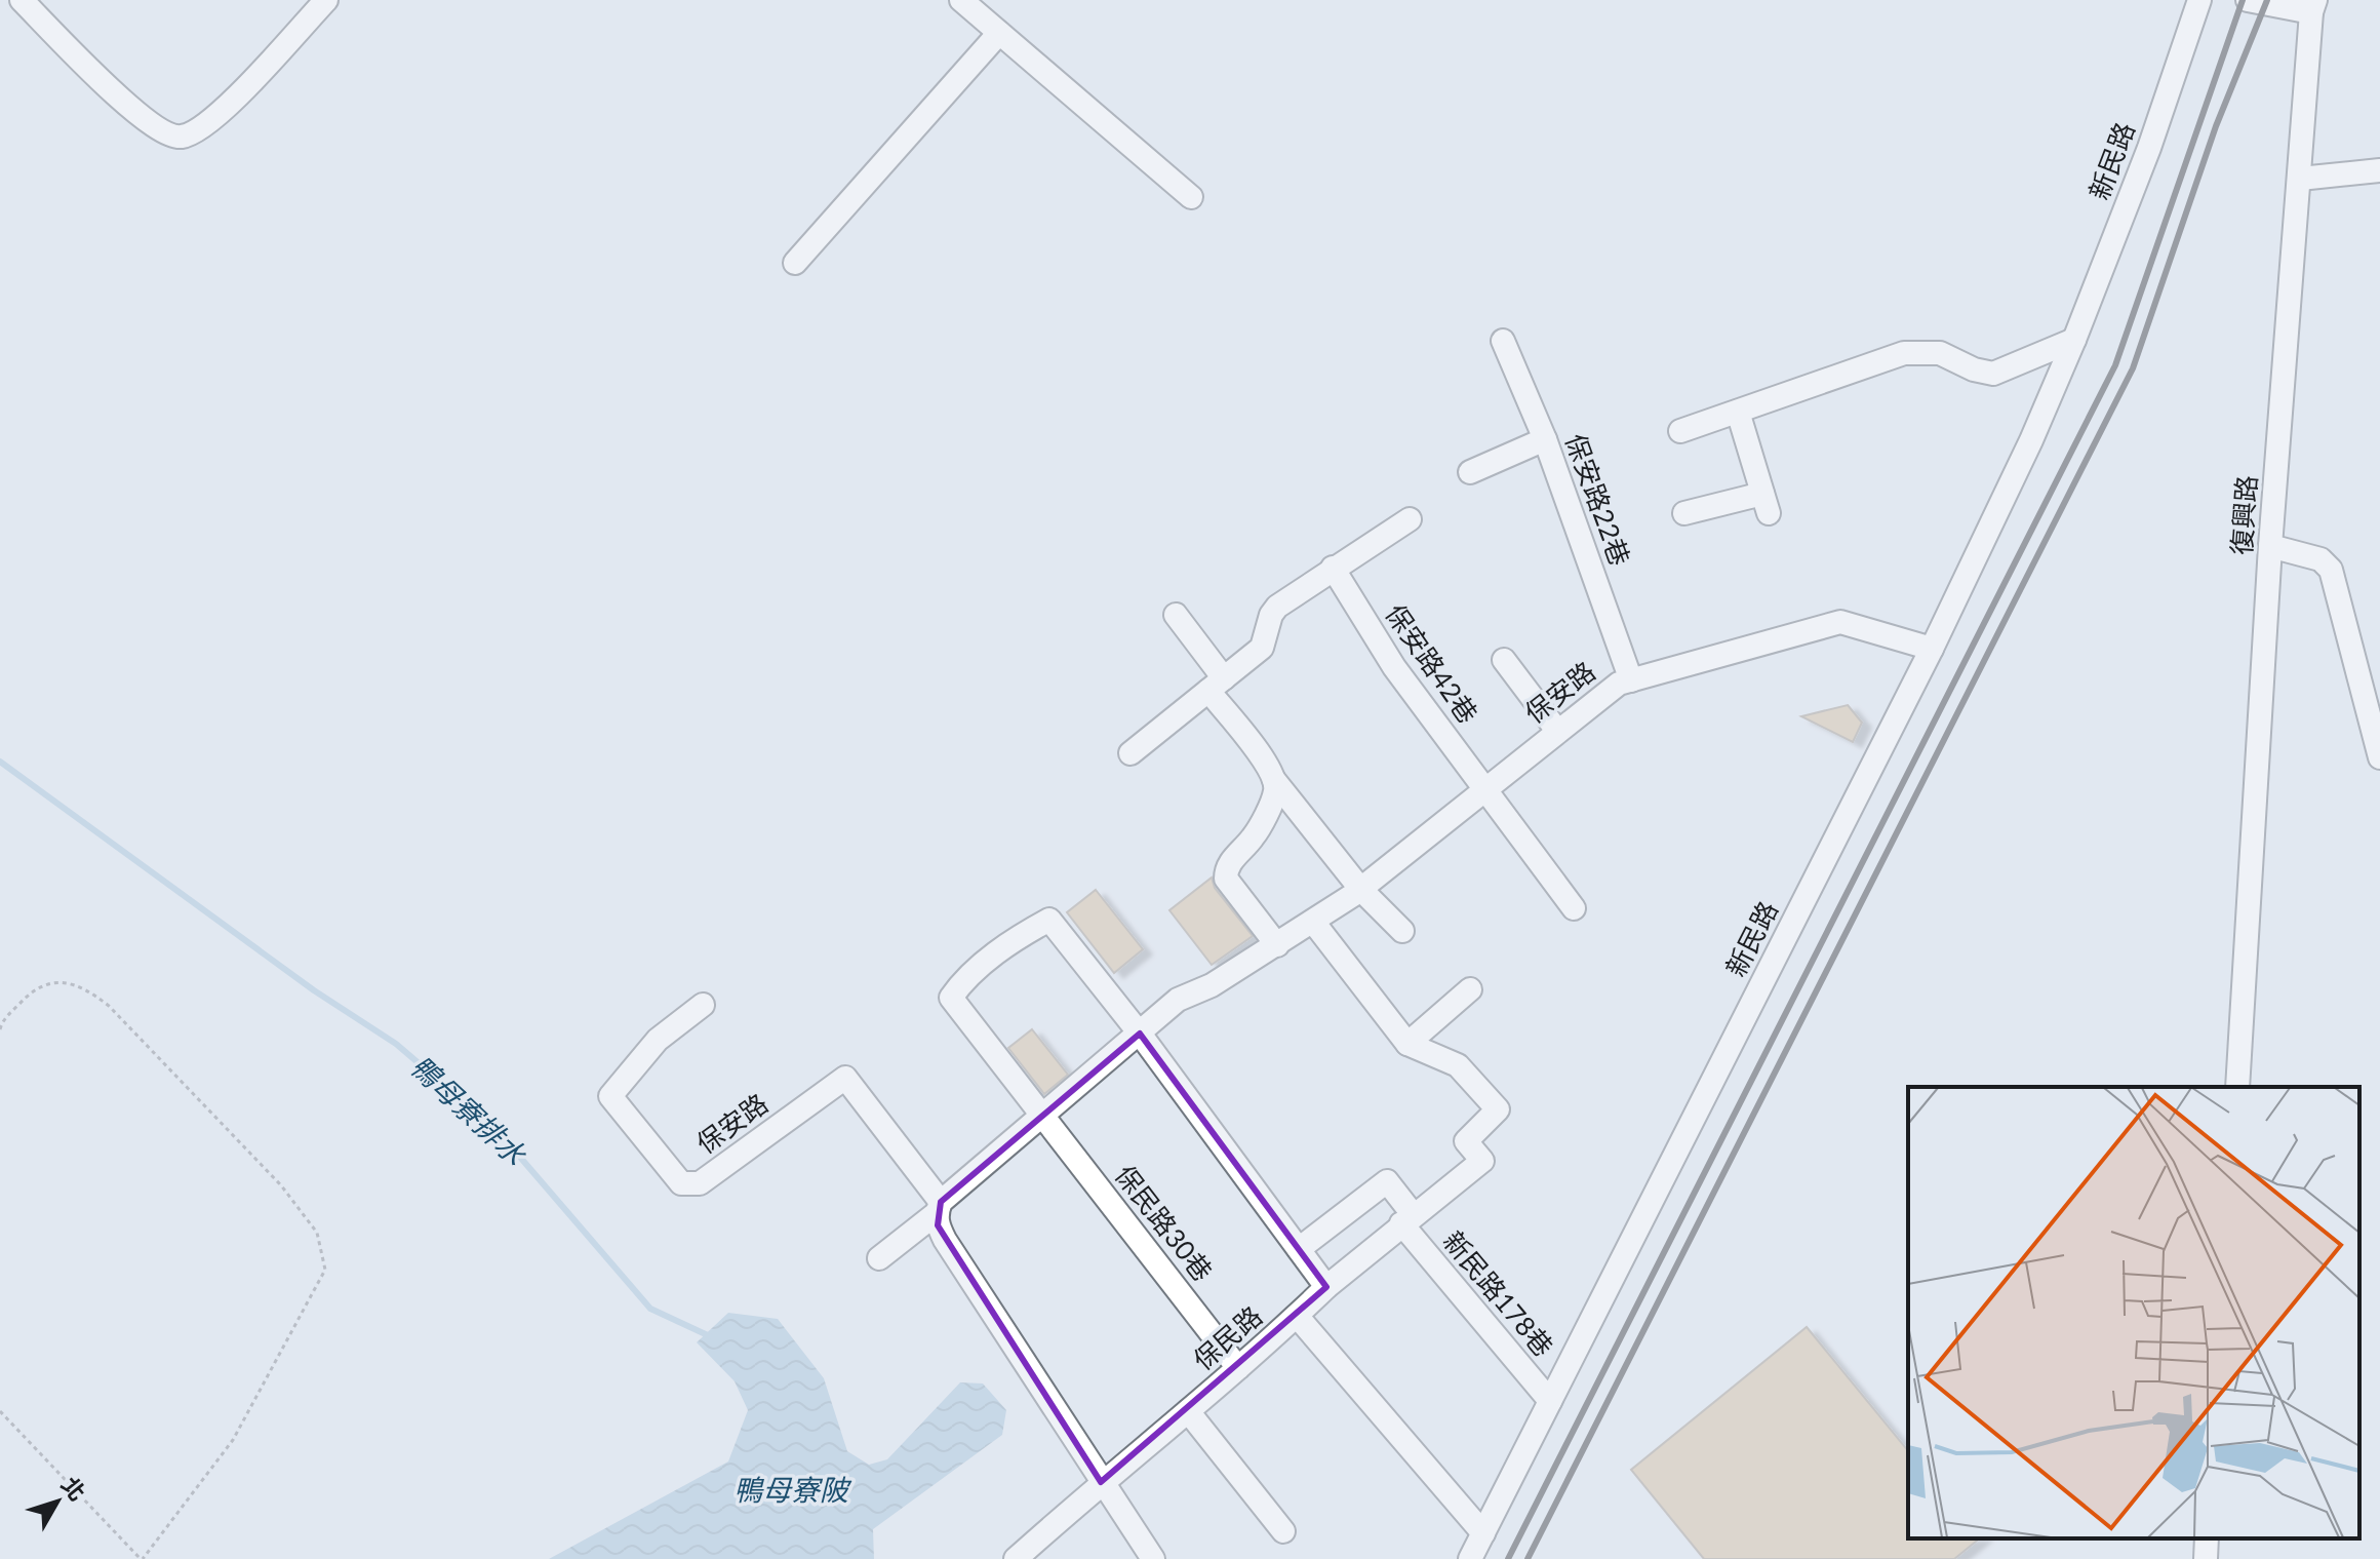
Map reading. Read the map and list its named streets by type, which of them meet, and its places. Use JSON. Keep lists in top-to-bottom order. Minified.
{"streets":{"street":["新民路","保安路22巷","復興路","保安路42巷","保安路","保民路30巷","新民路178巷","保民路"]},"crossings":[["新民路","保安路"],["新民路","新民路178巷"],["新民路","保民路"],["保安路22巷","保安路"],["保安路42巷","保安路"],["保安路","保民路30巷"],["保安路","保民路"],["保民路30巷","保民路"]],"water":["鴨母寮排水","鴨母寮陂"],"north":"top right"}
